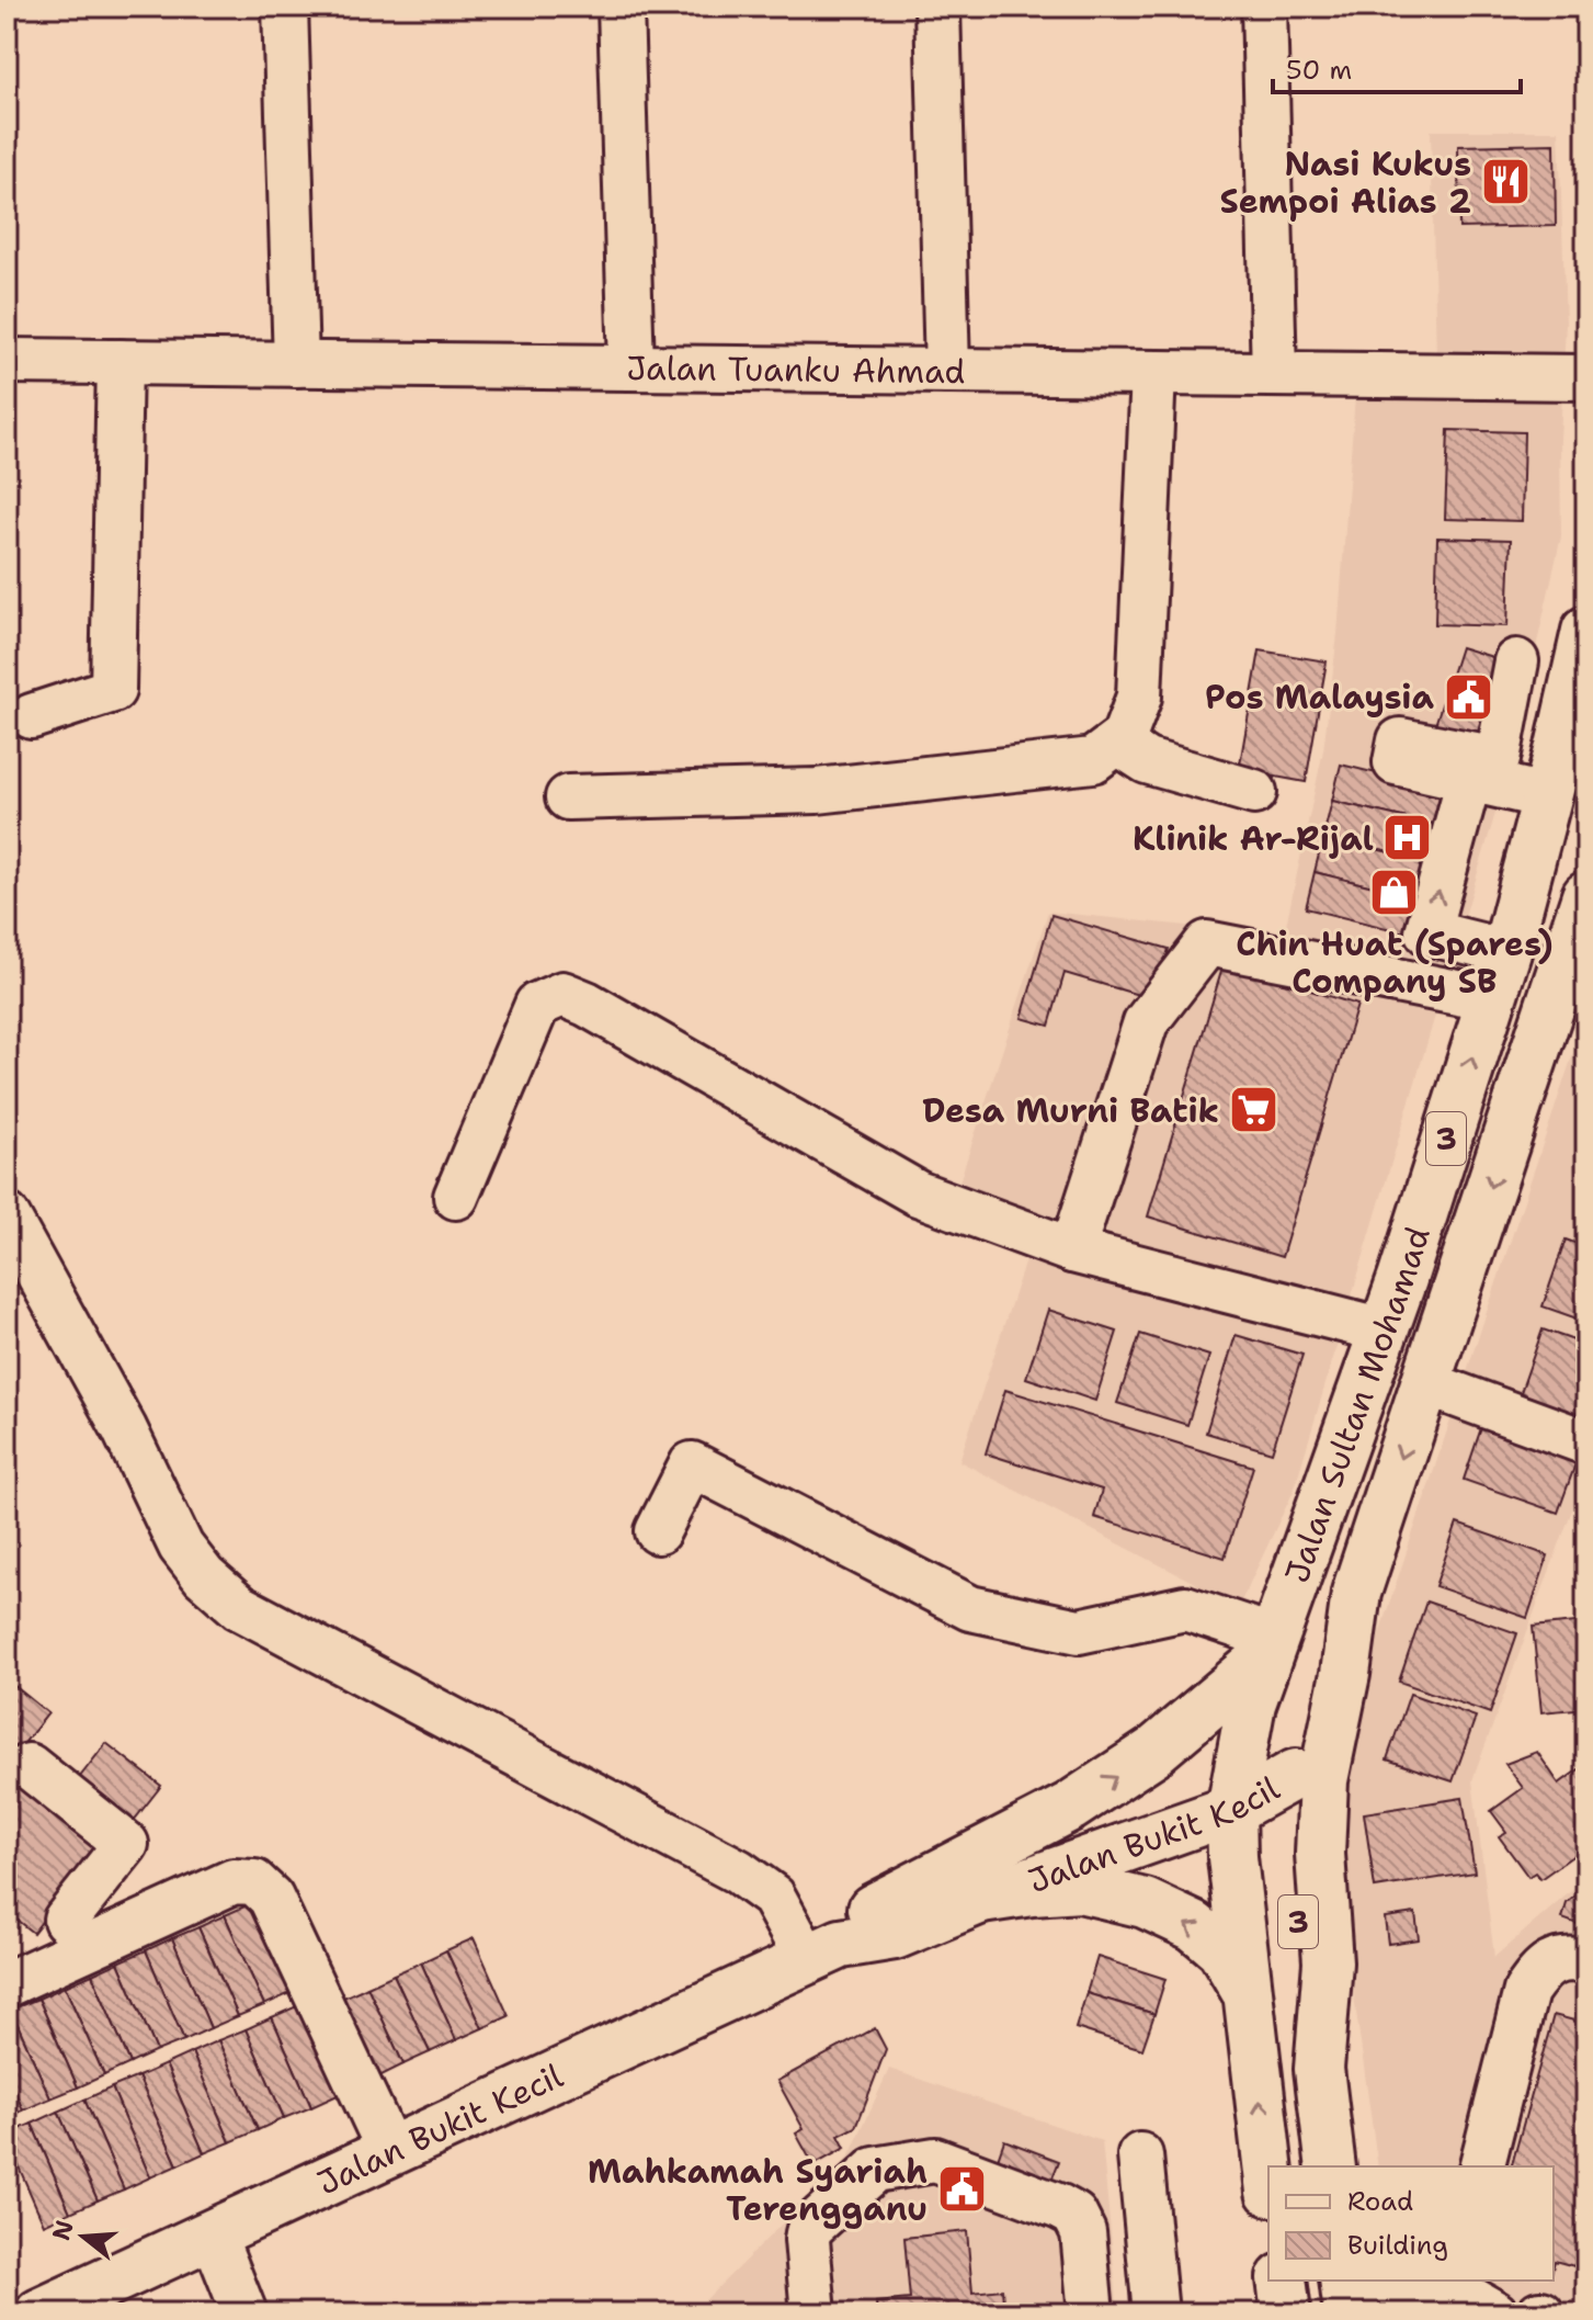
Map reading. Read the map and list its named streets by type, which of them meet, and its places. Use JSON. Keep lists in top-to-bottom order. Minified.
{"streets":{"main road":["3","Jalan Sultan Mohamad","Jalan Bukit Kecil"],"street":["Jalan Tuanku Ahmad"]},"crossings":[["3","Jalan Sultan Mohamad"],["3","Jalan Bukit Kecil"],["Jalan Sultan Mohamad","Jalan Bukit Kecil"]],"places":{"restaurant":["Nasi Kukus Sempoi Alias 2"],"public building":["Pos Malaysia","Mahkamah Syariah Terengganu"],"hospital":["Klinik Ar-Rijal"],"shop":["Chin Huat (Spares) Company SB"],"supermarket":["Desa Murni Batik"]},"legend":["Road","Building"],"scale_bar":"50 m","north":"left"}
